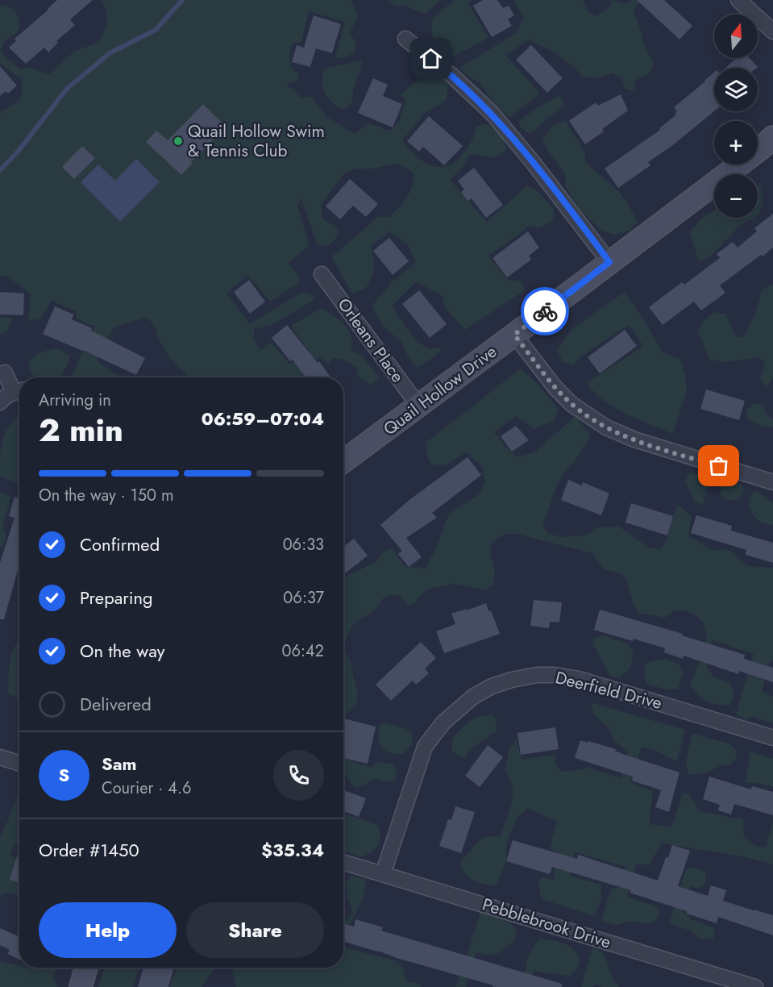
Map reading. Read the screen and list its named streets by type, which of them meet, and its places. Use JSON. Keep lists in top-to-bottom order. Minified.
{"streets":{"street":["Orleans Place","Quail Hollow Drive","Deerfield Drive","Pebblebrook Drive"]},"crossings":[["Orleans Place","Quail Hollow Drive"],["Deerfield Drive","Pebblebrook Drive"]],"places":["Quail Hollow Swim & Tennis Club"],"north":"top","page":{"map_buttons":["+","−"],"heading":["2 min","Arriving in","06:59–07:04"],"panel":["Sam","Courier · 4.6","Order #1450","$35.34"],"bar":"On the way · 150 m","list":[["Confirmed","06:33"],["Preparing","06:37"],["On the way","06:42"],"Delivered"],"round":"S","buttons":["Help","Share"]}}
